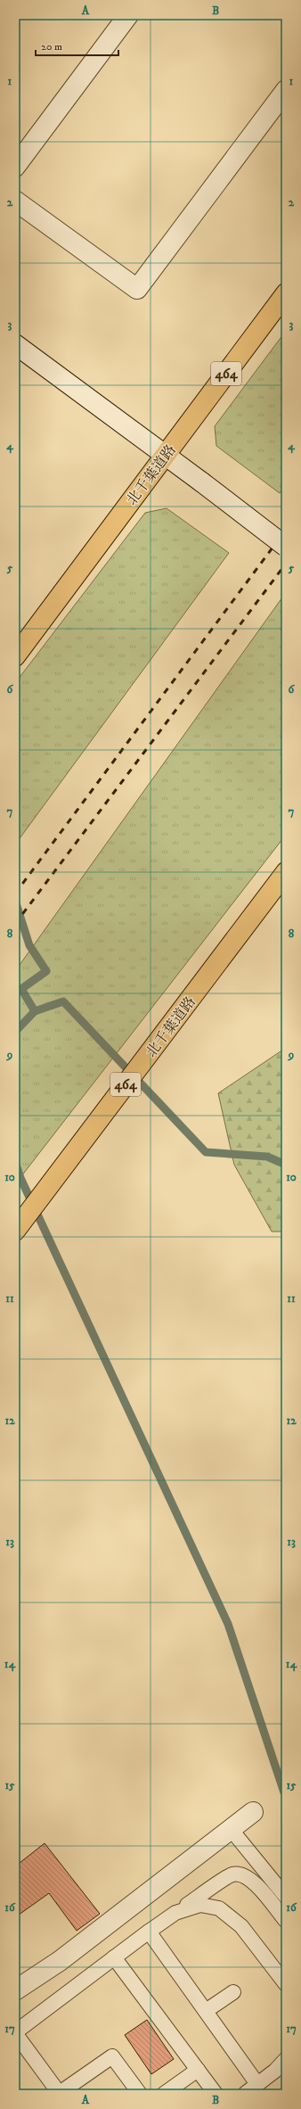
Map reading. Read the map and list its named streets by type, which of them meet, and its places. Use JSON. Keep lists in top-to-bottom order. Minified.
{"streets":{"highway":["464","北千葉道路"]},"scale_bar":"20 m","grid":{"columns":["A","B"],"rows":["1","2","3","4","5","6","7","8","9","10","11","12","13","14","15","16","17"]}}
